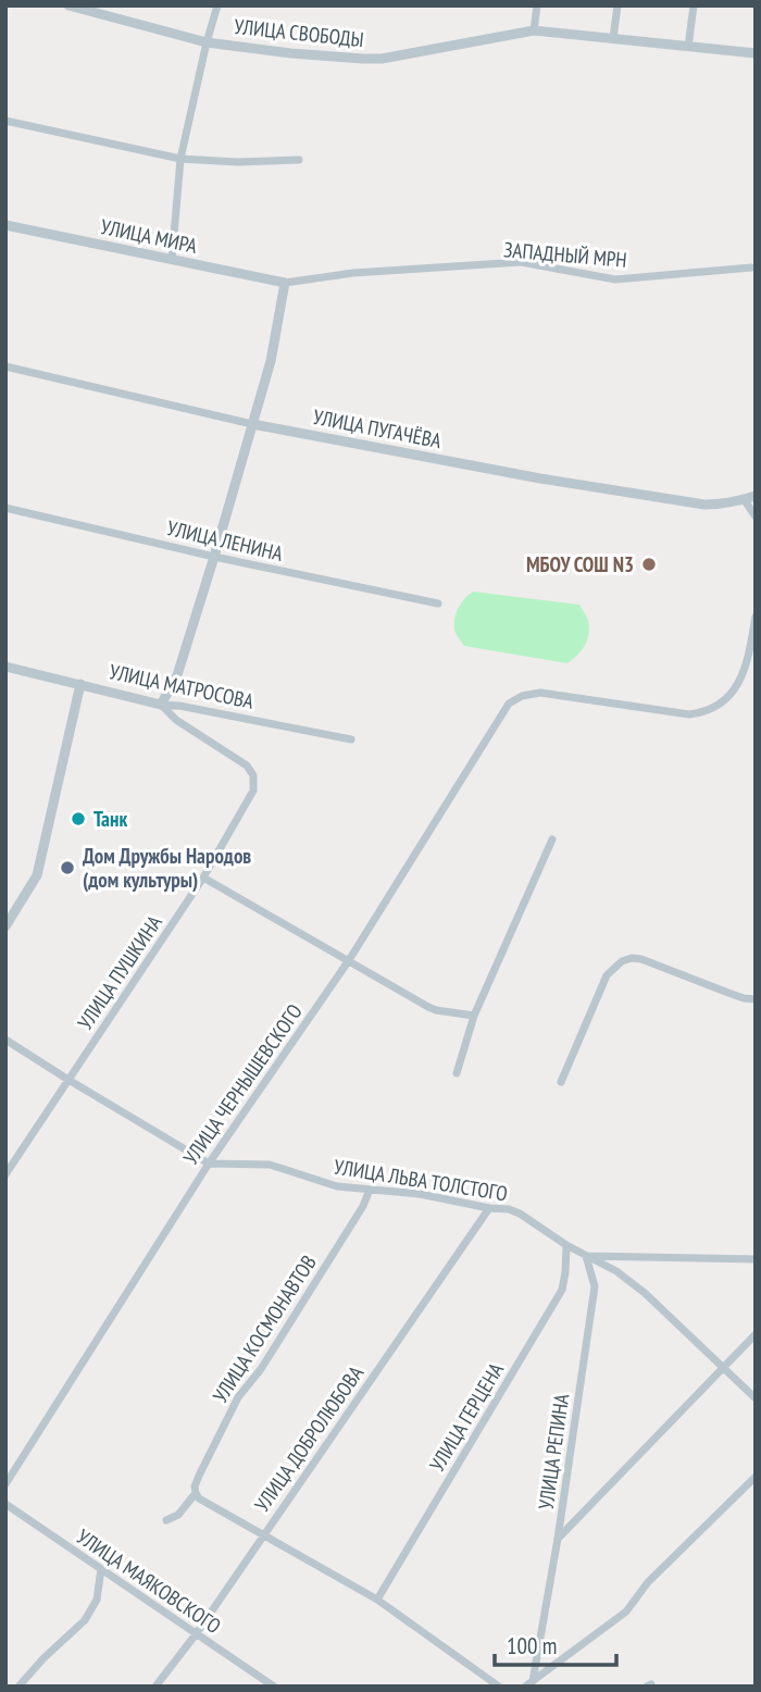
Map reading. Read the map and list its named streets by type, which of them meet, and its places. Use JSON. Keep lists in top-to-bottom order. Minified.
{"streets":{"street":["УЛИЦА СВОБОДЫ","УЛИЦА МИРА","ЗАПАДНЫЙ МРН","УЛИЦА ПУГАЧЁВА","УЛИЦА ЛЕНИНА","УЛИЦА МАТРОСОВА","УЛИЦА ПУШКИНА","УЛИЦА ЧЕРНЫШЕВСКОГО","УЛИЦА ЛЬВА ТОЛСТОГО","УЛИЦА КОСМОНАВТОВ","УЛИЦА ГЕРЦЕНА","УЛИЦА ДОБРОЛЮБОВА","УЛИЦА РЕПИНА","УЛИЦА МАЯКОВСКОГО"]},"crossings":[["УЛИЦА МИРА","ЗАПАДНЫЙ МРН"],["УЛИЦА МАТРОСОВА","УЛИЦА ПУШКИНА"],["УЛИЦА ЧЕРНЫШЕВСКОГО","УЛИЦА ЛЬВА ТОЛСТОГО"],["УЛИЦА ЛЬВА ТОЛСТОГО","УЛИЦА КОСМОНАВТОВ"],["УЛИЦА ЛЬВА ТОЛСТОГО","УЛИЦА ГЕРЦЕНА"],["УЛИЦА ЛЬВА ТОЛСТОГО","УЛИЦА ДОБРОЛЮБОВА"],["УЛИЦА ЛЬВА ТОЛСТОГО","УЛИЦА РЕПИНА"],["УЛИЦА ДОБРОЛЮБОВА","УЛИЦА МАЯКОВСКОГО"]],"places":["МБОУ СОШ N3","Танк","Дом Дружбы Народов (дом культуры)"],"scale_bar":"100 m"}
